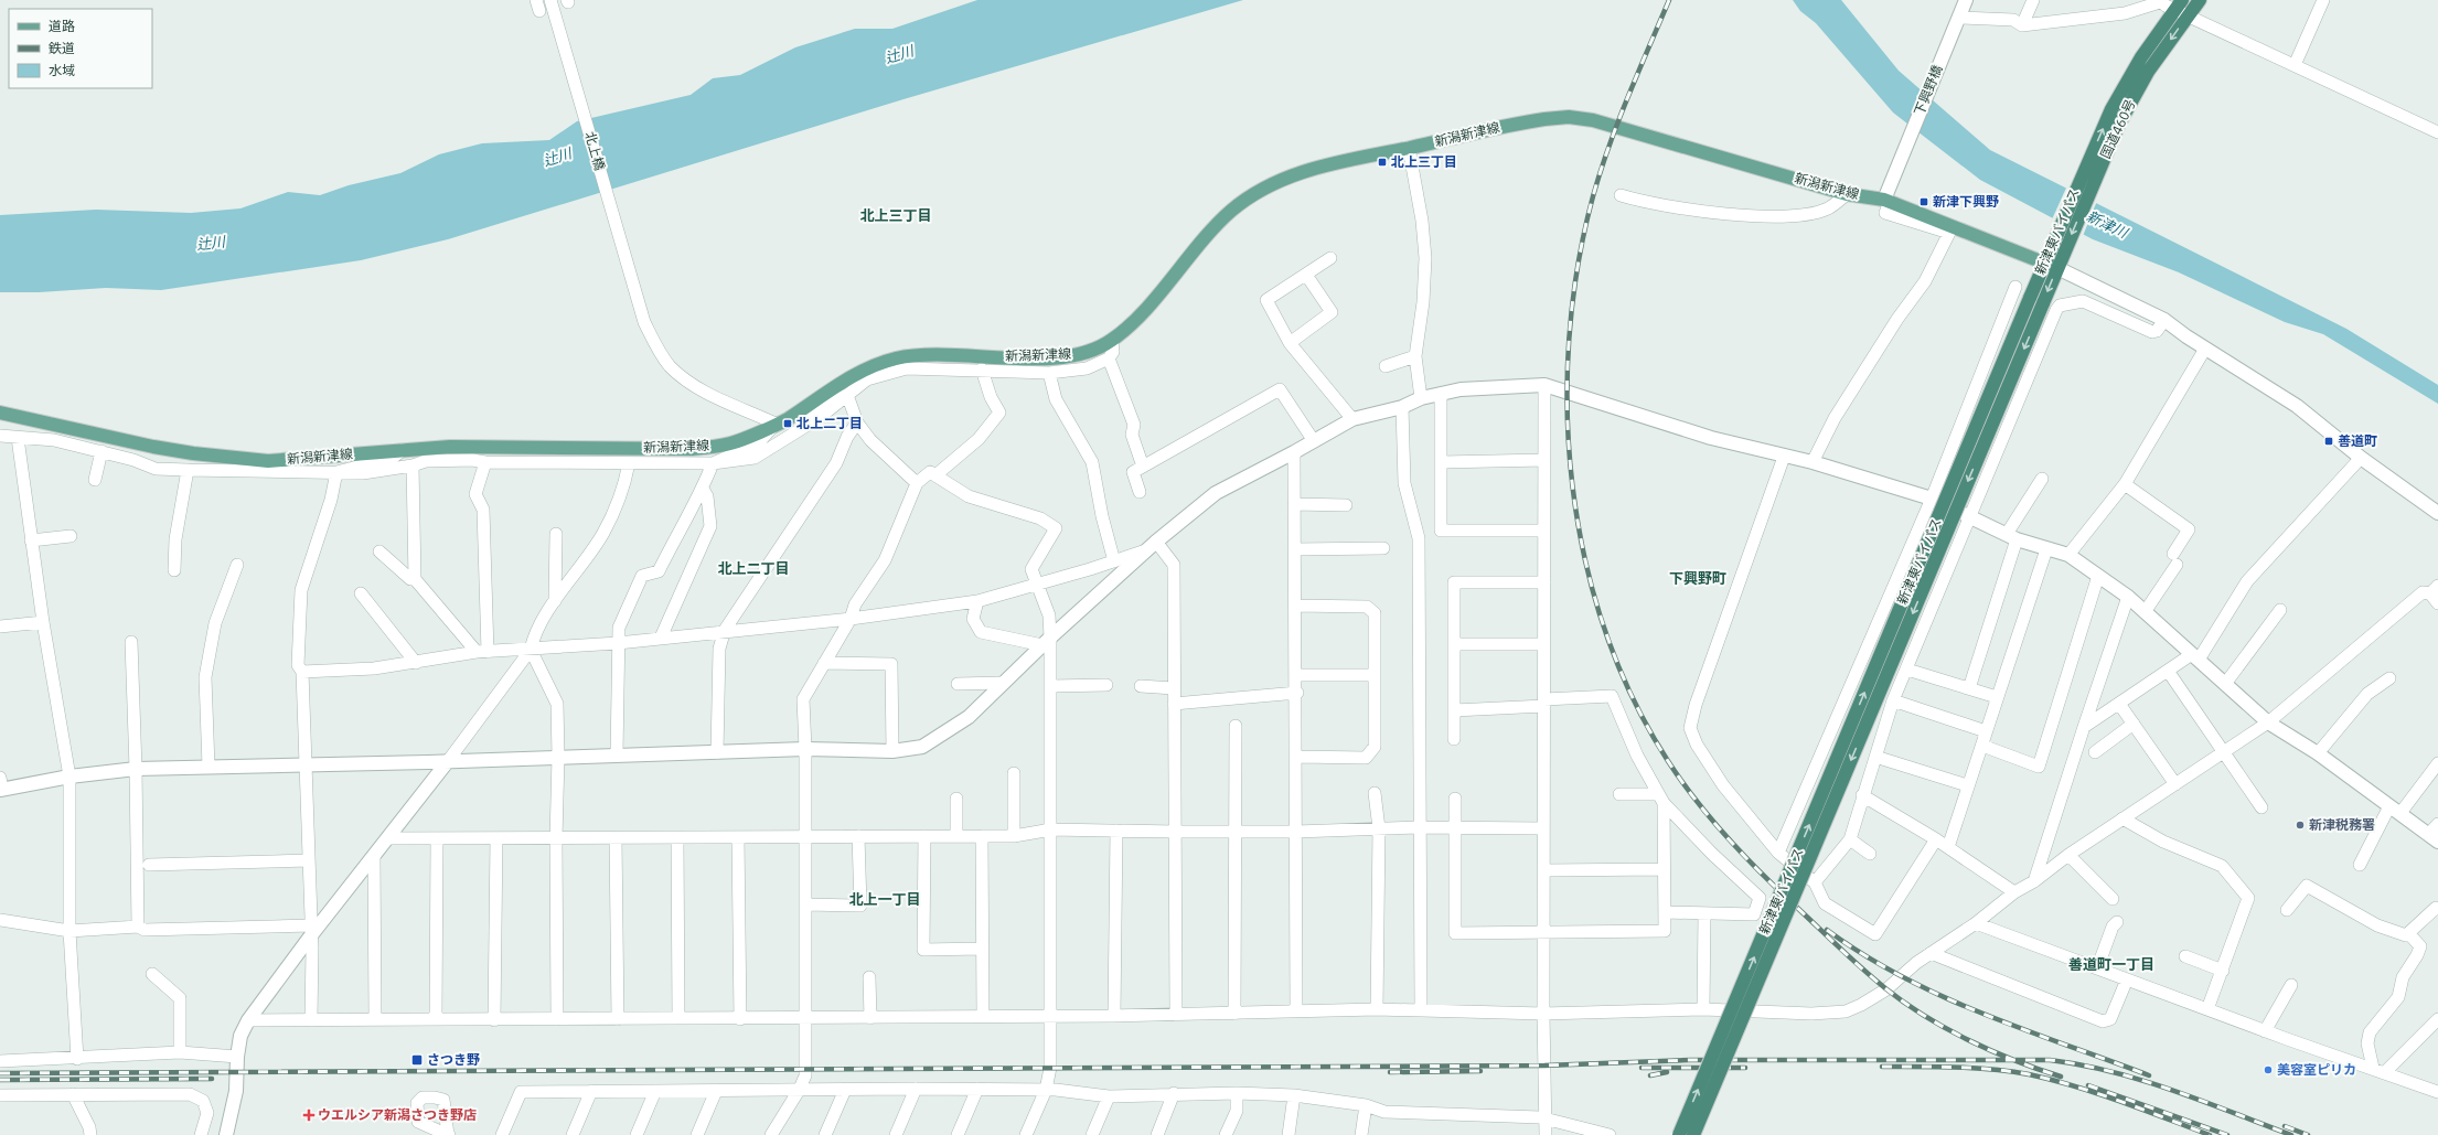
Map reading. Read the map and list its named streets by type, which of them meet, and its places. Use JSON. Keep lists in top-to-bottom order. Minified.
{"streets":{"highway":["国道460号","新津東バイパス"],"main road":["新潟新津線"],"street":["下興野橋","北上橋"]},"crossings":[["下興野橋","新潟新津線"],["国道460号","新潟新津線"],["国道460号","新津東バイパス"],["新潟新津線","北上橋"],["新潟新津線","新津東バイパス"]],"one_way":["国道460号"],"districts":["北上三丁目","北上二丁目","下興野町","北上一丁目","善道町一丁目"],"water":["辻川","新津川"],"places":{"transit":["北上三丁目","新津下興野","北上二丁目","善道町","さつき野"],"other":["新津税務署","美容室ピリカ"],"health":["ウエルシア新潟さつき野店"]},"legend":["道路","鉄道","水域"]}
